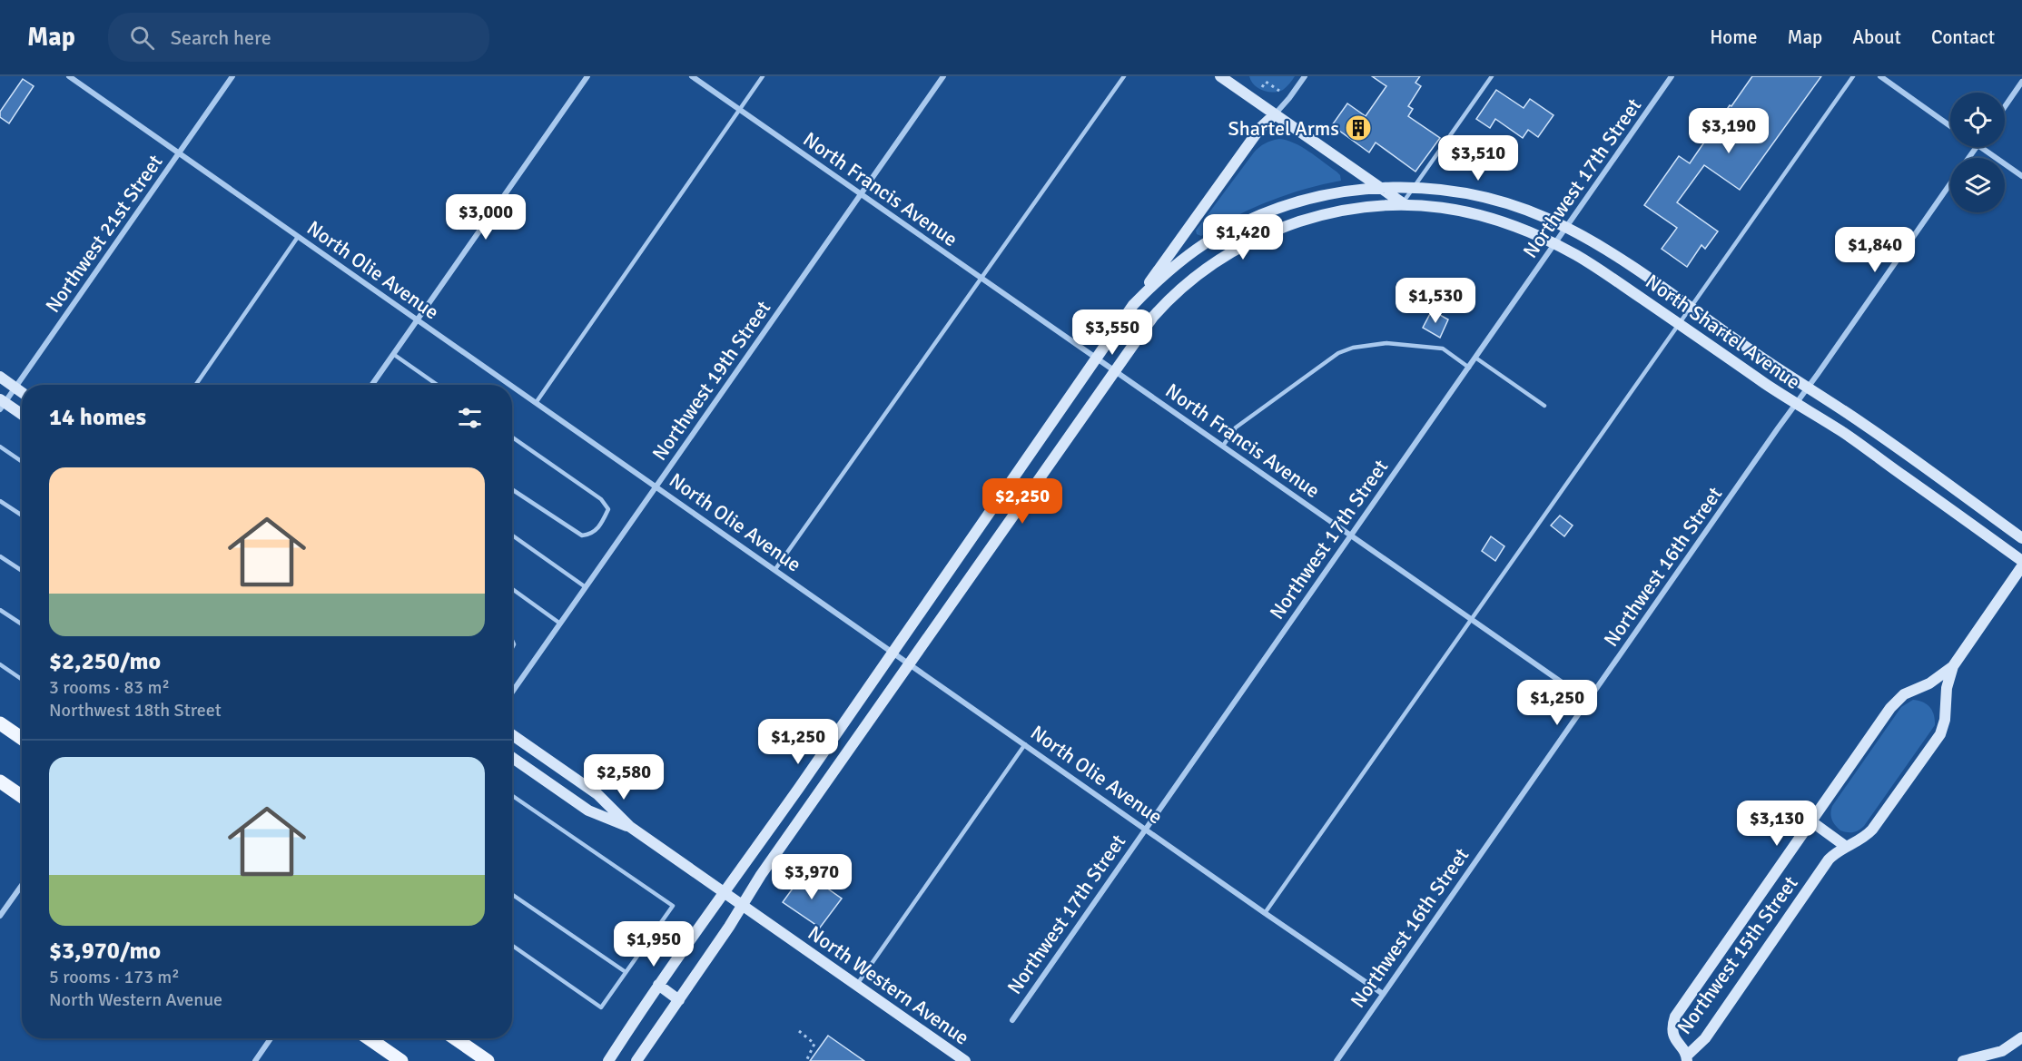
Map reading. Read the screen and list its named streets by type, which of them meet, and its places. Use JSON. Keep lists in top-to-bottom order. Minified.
{"streets":{"street":["Northwest 17th Street","North Francis Avenue","Northwest 21st Street","North Olie Avenue","North Shartel Avenue","Northwest 19th Street","Northwest 16th Street","Northwest 15th Street","North Western Avenue"]},"crossings":[["Northwest 17th Street","North Francis Avenue"],["Northwest 17th Street","North Olie Avenue"],["Northwest 17th Street","North Shartel Avenue"],["North Francis Avenue","Northwest 19th Street"],["North Francis Avenue","Northwest 16th Street"],["Northwest 21st Street","North Olie Avenue"],["North Olie Avenue","Northwest 19th Street"],["North Olie Avenue","Northwest 16th Street"],["North Shartel Avenue","Northwest 16th Street"]],"places":{"building":["Shartel Arms"]},"page":{"header":"Map","search":"Search here","nav":["Home","Map","About","Contact"],"price":["$3,190","$3,510","$3,000","$1,420","$1,840","$1,530","$3,550","$2,250","$1,250","$1,250","$2,580","$3,130","$3,970","$1,950"],"heading":"14 homes","list":[{"name":"$2,250/mo","note":"3 rooms · 83 m² · Northwest 18th Street"},{"name":"$3,970/mo","note":"5 rooms · 173 m² · North Western Avenue"}]}}
